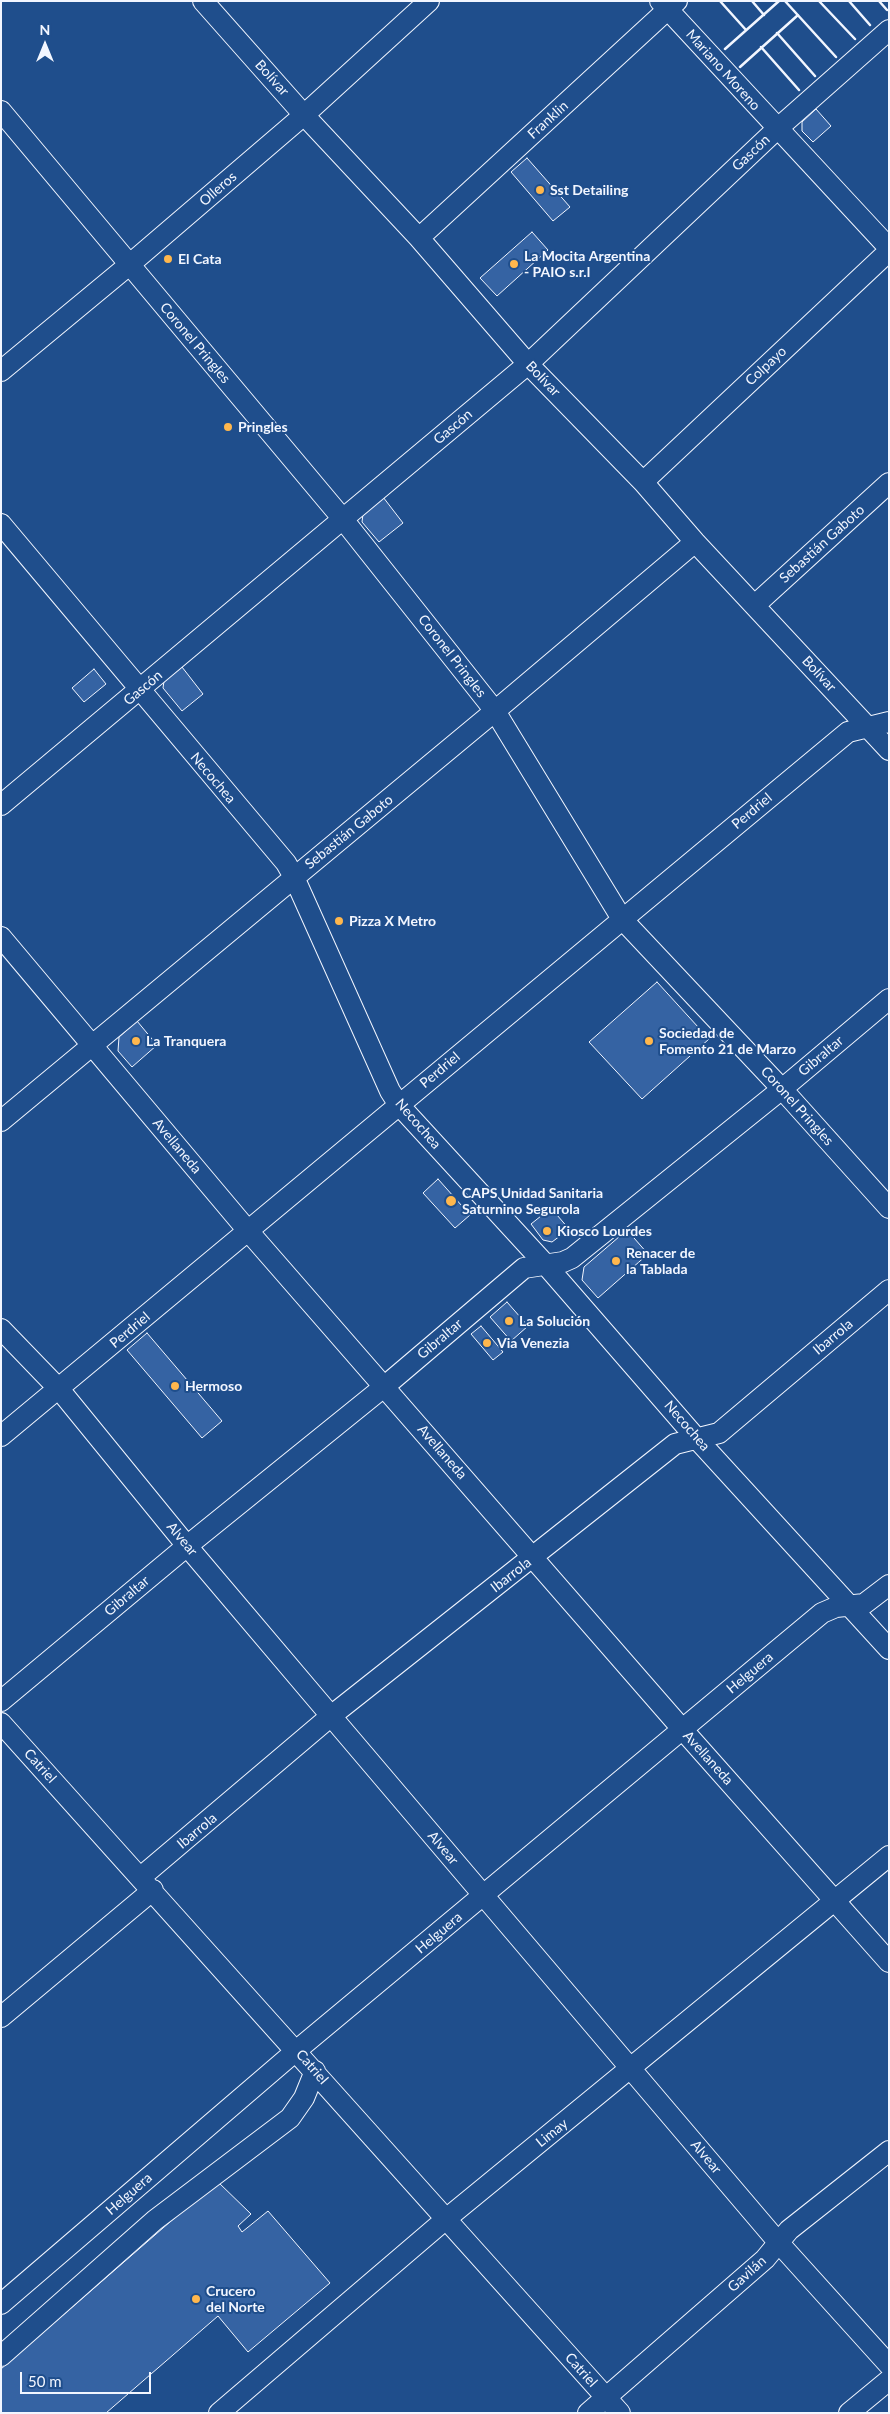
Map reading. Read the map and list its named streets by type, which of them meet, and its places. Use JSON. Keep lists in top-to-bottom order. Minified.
{"streets":{"street":["Mariano Moreno","Bolívar","Franklin","Gascón","Olleros","Coronel Pringles","Colpayo","Sebastián Gaboto","Necochea","Perdriel","Gibraltar","Avellaneda","Ibarrola","Alvear","Helguera","Catriel","Limay","Gavilán"]},"crossings":[["Mariano Moreno","Franklin"],["Mariano Moreno","Gascón"],["Mariano Moreno","Colpayo"],["Bolívar","Franklin"],["Bolívar","Gascón"],["Bolívar","Olleros"],["Bolívar","Colpayo"],["Bolívar","Sebastián Gaboto"],["Bolívar","Perdriel"],["Gascón","Coronel Pringles"],["Gascón","Necochea"],["Olleros","Coronel Pringles"],["Coronel Pringles","Sebastián Gaboto"],["Coronel Pringles","Perdriel"],["Coronel Pringles","Gibraltar"],["Sebastián Gaboto","Necochea"],["Sebastián Gaboto","Avellaneda"],["Necochea","Perdriel"],["Necochea","Gibraltar"],["Necochea","Ibarrola"],["Necochea","Helguera"],["Perdriel","Avellaneda"],["Perdriel","Alvear"],["Gibraltar","Avellaneda"],["Gibraltar","Alvear"],["Avellaneda","Ibarrola"],["Avellaneda","Helguera"],["Avellaneda","Limay"],["Ibarrola","Alvear"],["Ibarrola","Catriel"],["Alvear","Helguera"],["Alvear","Limay"],["Alvear","Gavilán"],["Helguera","Catriel"],["Catriel","Limay"],["Catriel","Gavilán"]],"places":["Sst Detailing","El Cata","La Mocita Argentina - PAIO s.r.l","Pringles","Pizza X Metro","La Tranquera","Sociedad de Fomento 21 de Marzo","CAPS Unidad Sanitaria Saturnino Segurola","Kiosco Lourdes","Renacer de la Tablada","La Solución","Via Venezia","Hermoso","Crucero del Norte"],"scale_bar":"50 m","north":"top"}
